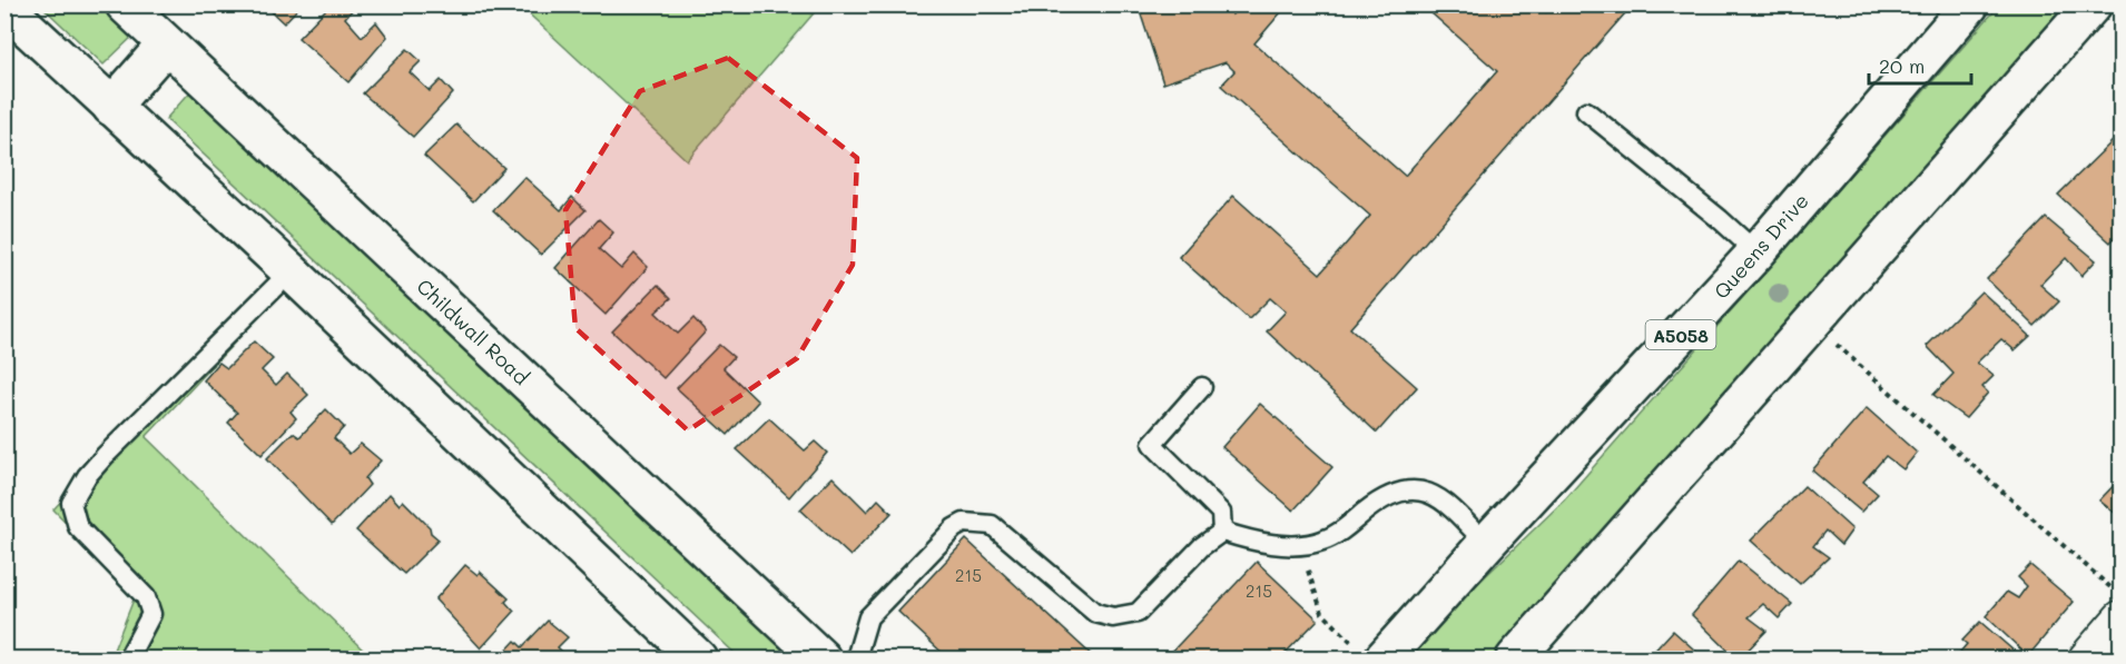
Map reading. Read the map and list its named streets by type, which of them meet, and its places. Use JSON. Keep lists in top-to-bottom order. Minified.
{"streets":{"main road":["Queens Drive","Childwall Road","A5058"]},"house_numbers":["215","215"],"scale_bar":"20 m"}
